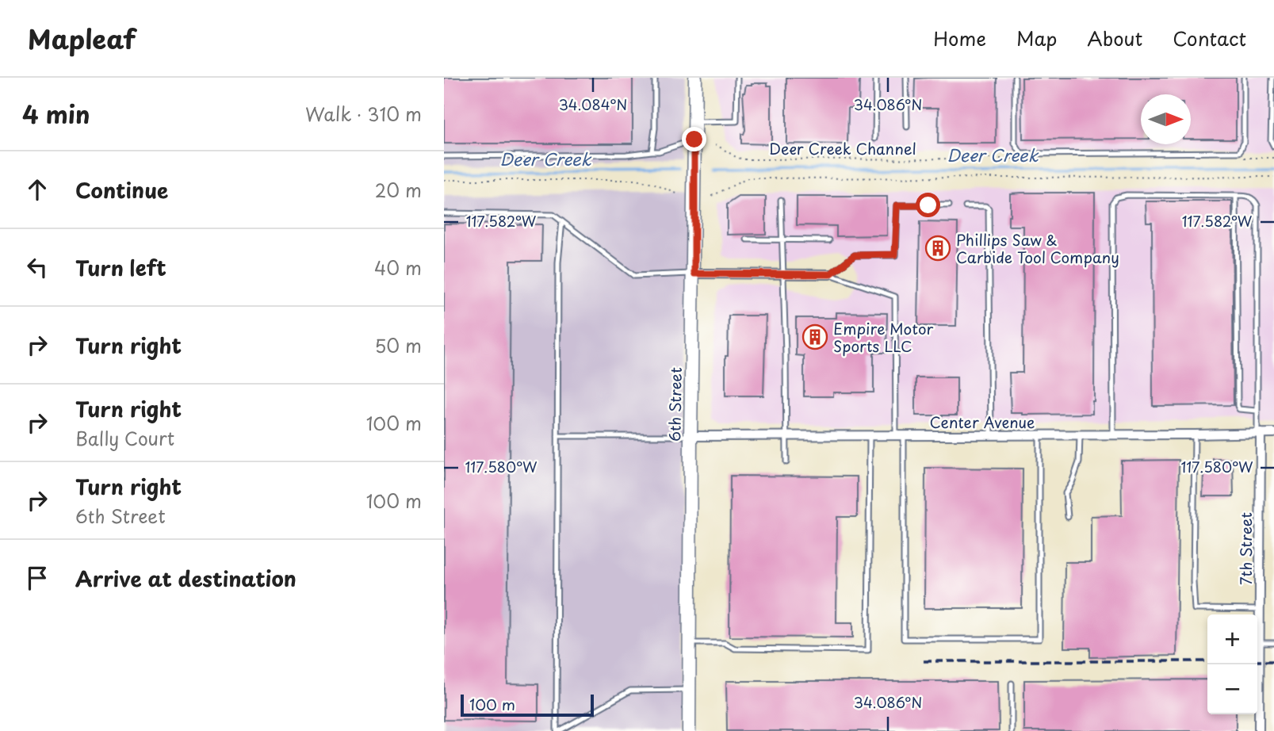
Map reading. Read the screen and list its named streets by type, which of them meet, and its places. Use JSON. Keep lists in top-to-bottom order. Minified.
{"streets":{"main road":["6th Street"],"street":["Center Avenue","7th Street"],"path":["Deer Creek Channel"]},"crossings":[["6th Street","Center Avenue"],["Center Avenue","7th Street"]],"water":["Deer Creek"],"places":{"building":["Phillips Saw & Carbide Tool Company","Empire Motor Sports LLC"]},"scale_bar":"100 m","north":"right","page":{"header":"Mapleaf","nav":["Home","Map","About","Contact"],"heading":["4 min","Walk · 310 m"],"list":[["Continue","20 m"],["Turn left","40 m"],["Turn right","50 m"],["Turn right","Bally Court","100 m"],["Turn right","6th Street","100 m"],"Arrive at destination"],"map_buttons":["+","−"],"scale":"100 m"},"coordinates":["34.084°N","34.086°N","117.582°W","117.580°W"]}
